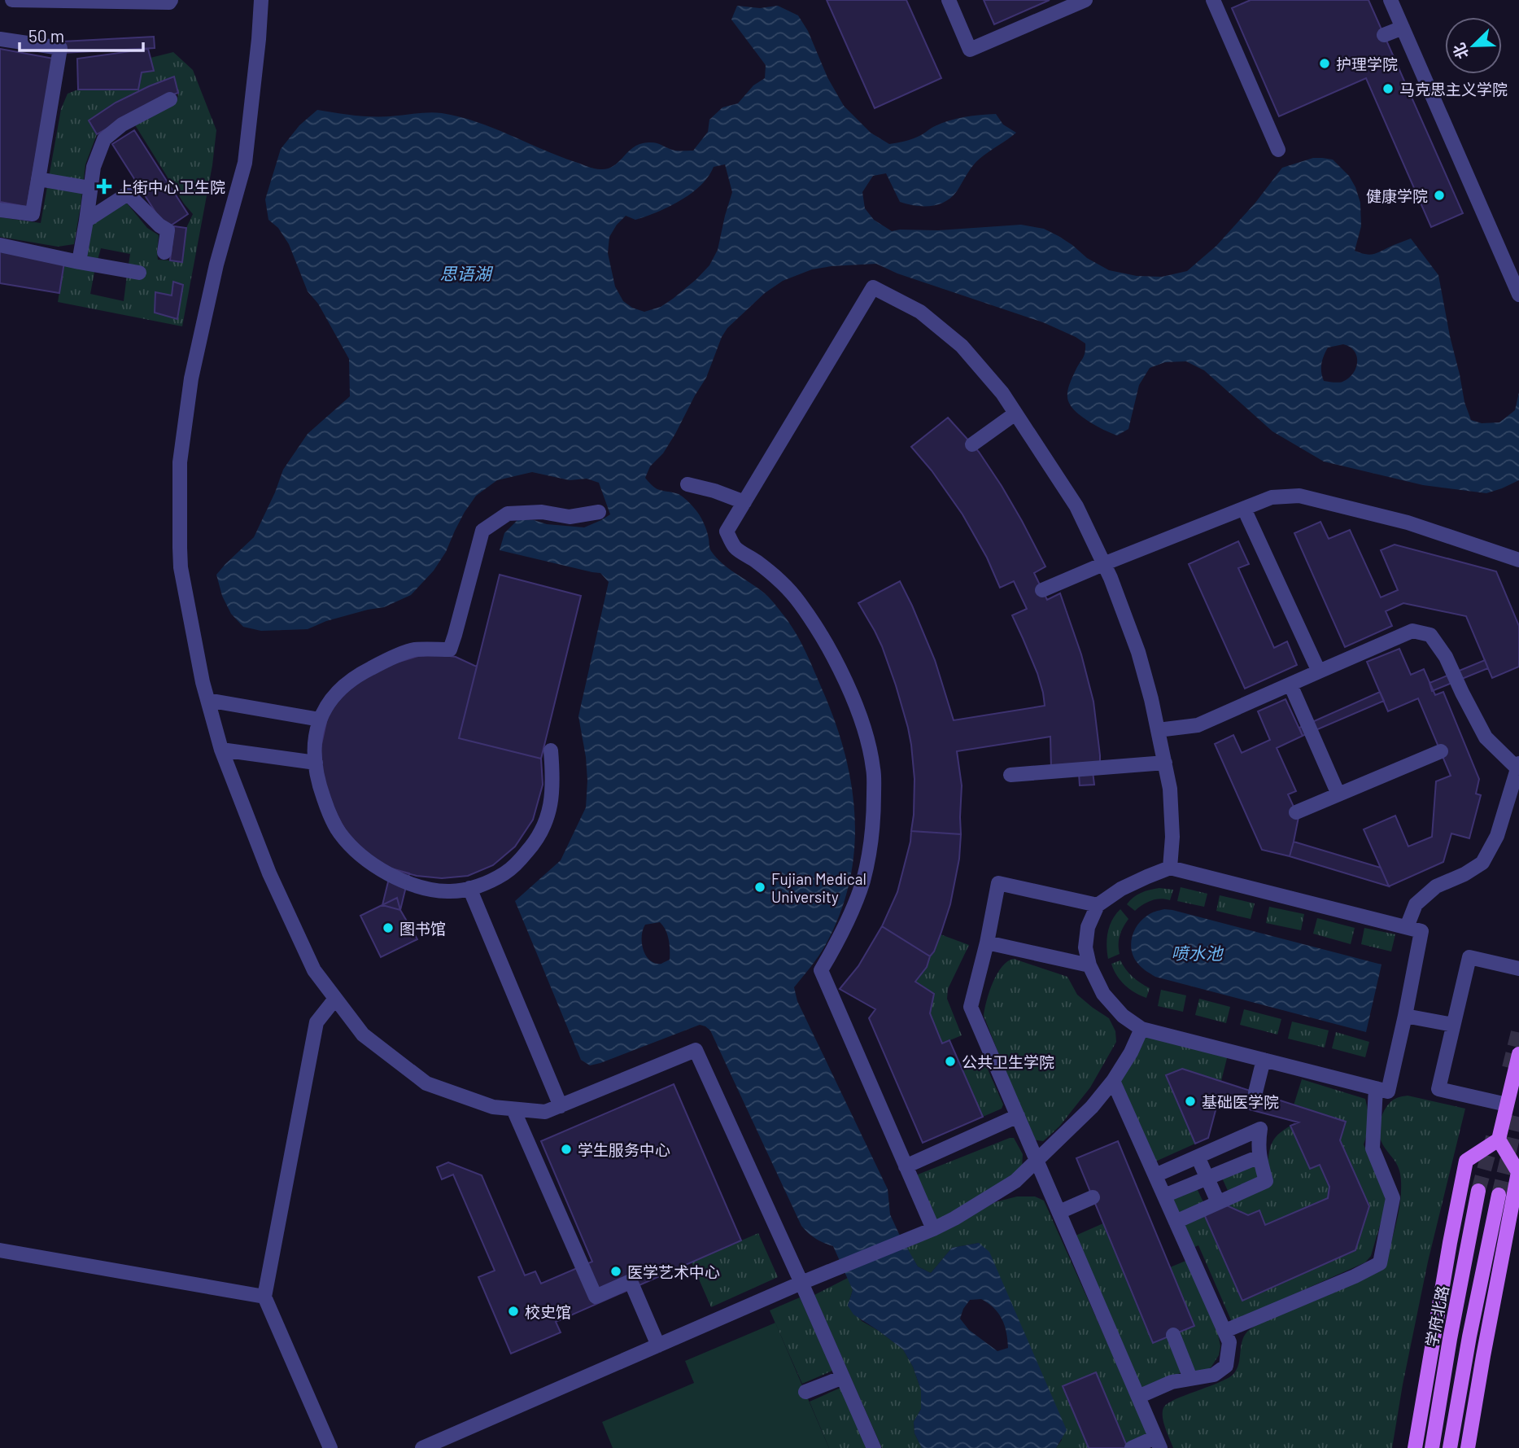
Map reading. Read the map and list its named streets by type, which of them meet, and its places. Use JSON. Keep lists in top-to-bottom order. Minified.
{"streets":{"main road":["学府北路"]},"water":["思语湖","喷水池"],"places":{"other":["护理学院","马克思主义学院","健康学院","Fujian Medical University","图书馆","公共卫生学院","基础医学院","学生服务中心","医学艺术中心","校史馆"],"health":["上街中心卫生院"]},"scale_bar":"50 m","north":"bottom left"}
